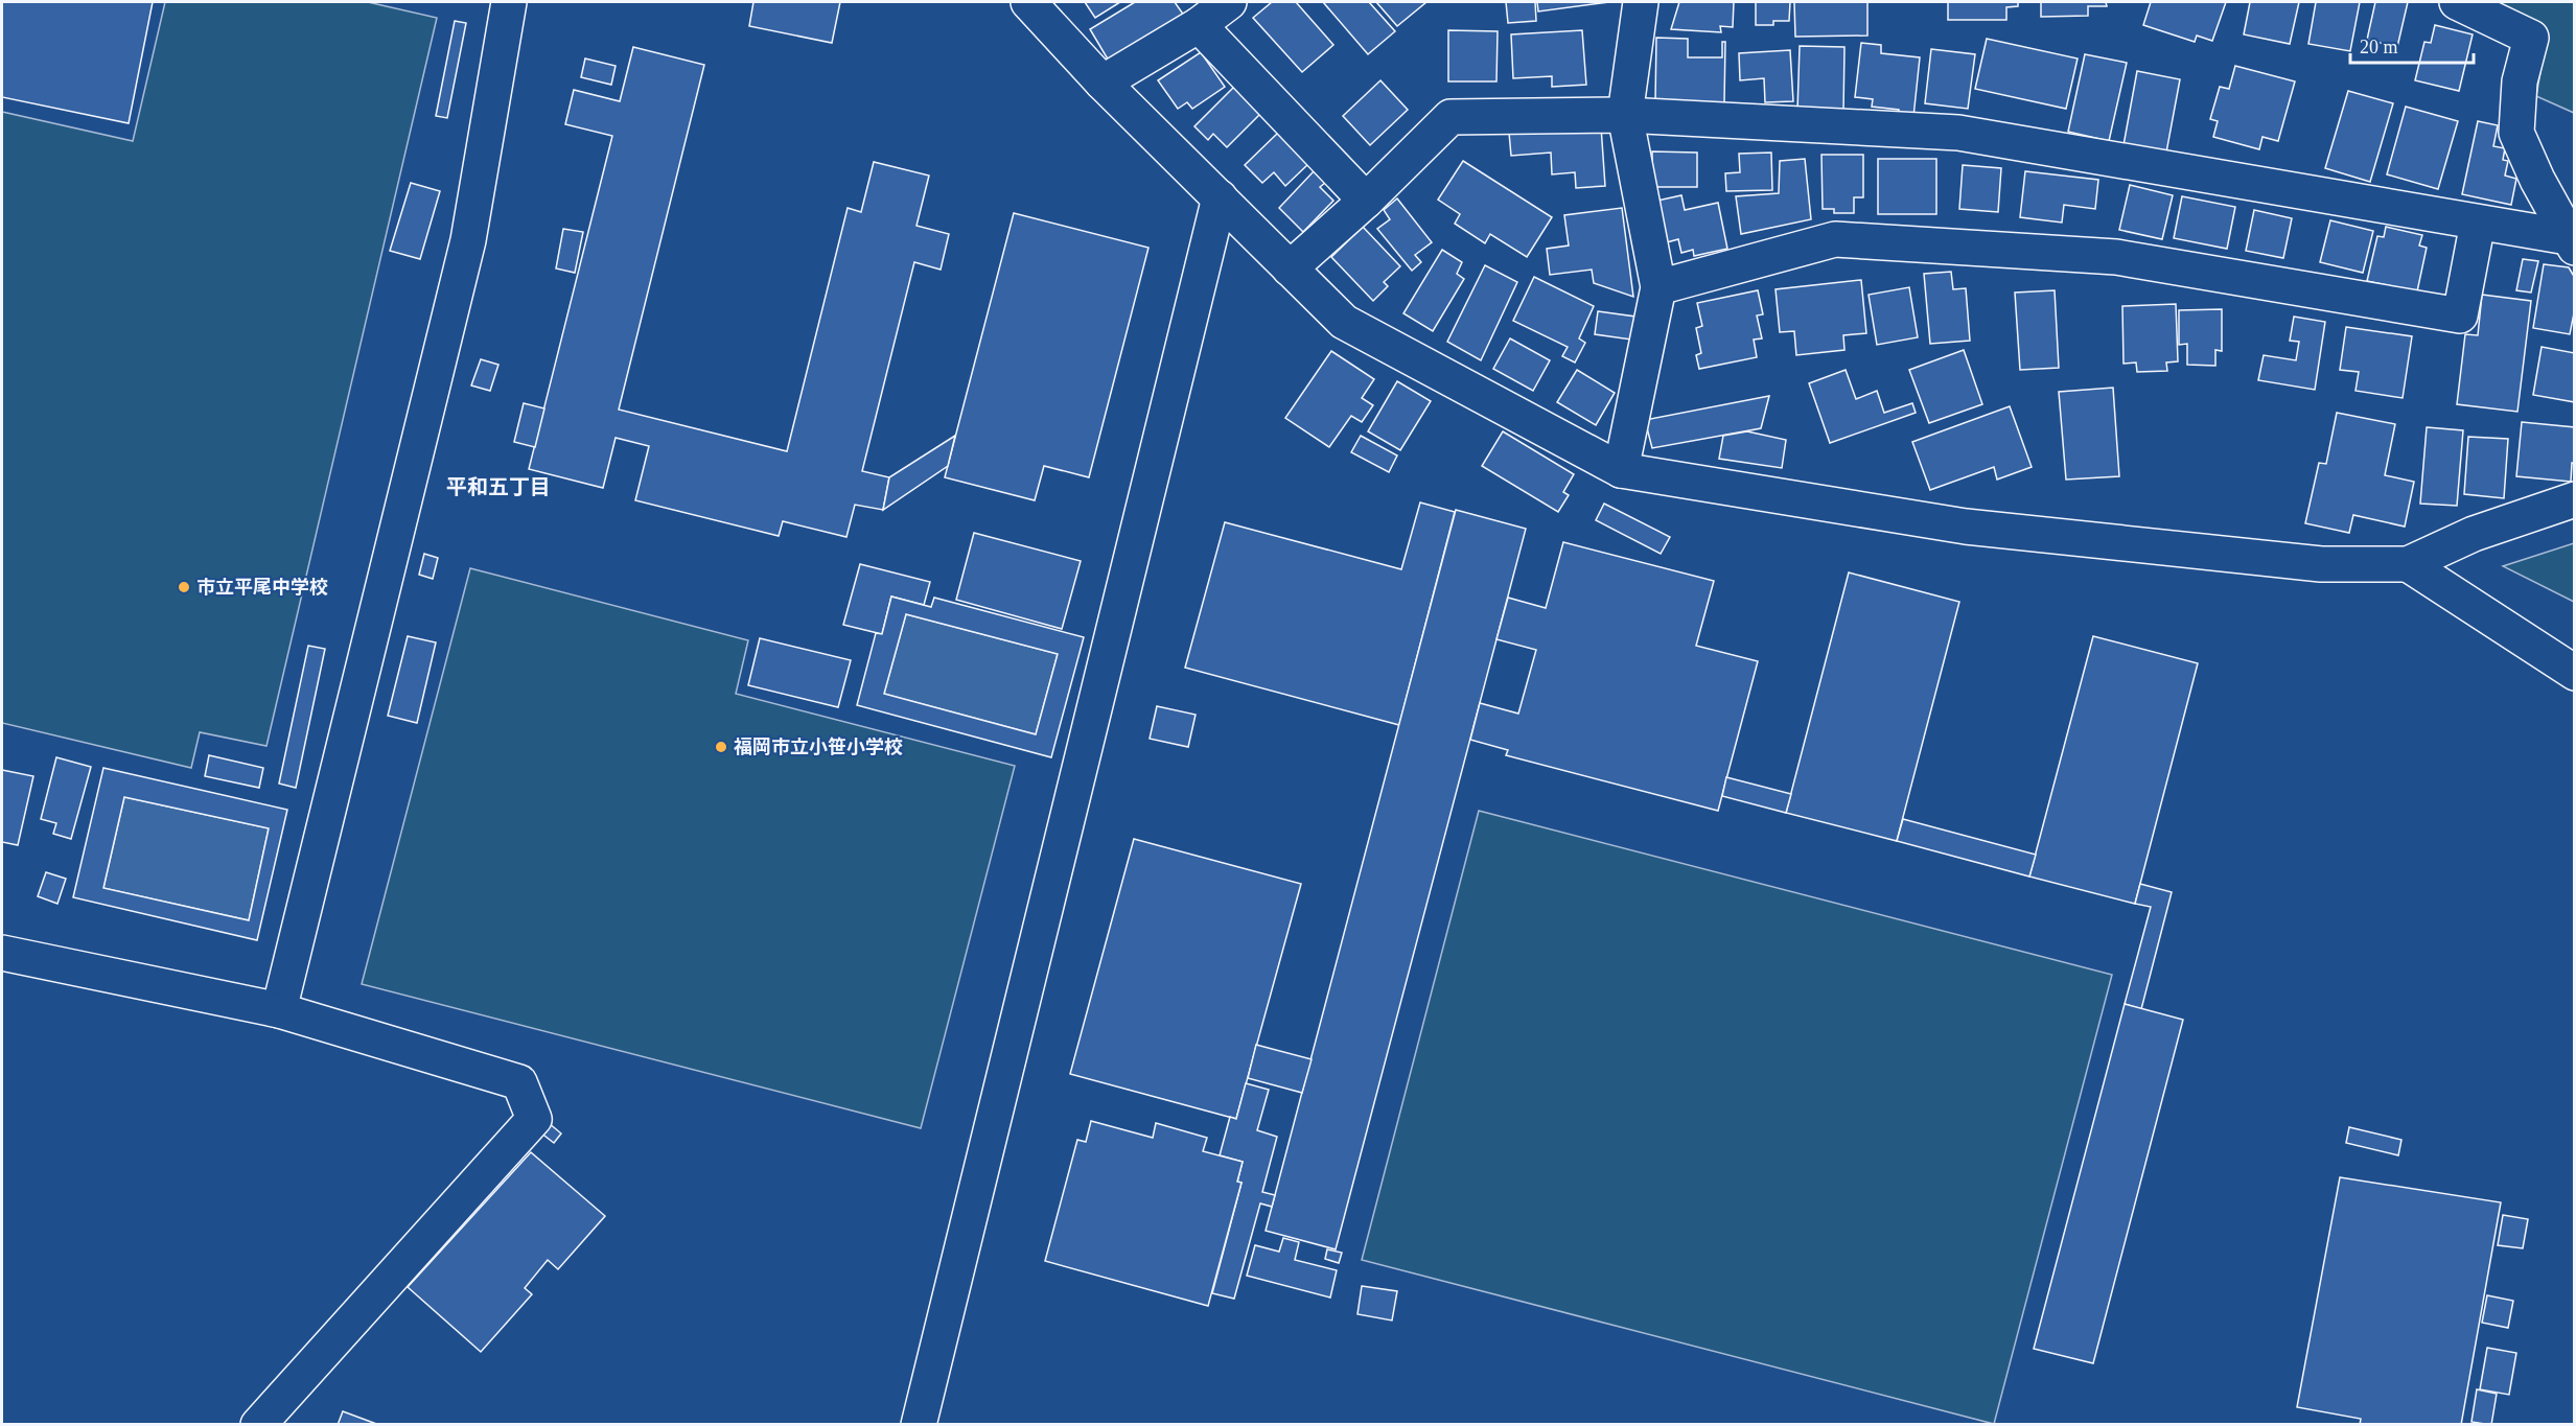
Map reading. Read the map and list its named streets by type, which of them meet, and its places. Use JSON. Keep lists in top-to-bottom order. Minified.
{"districts":["平和五丁目"],"places":["市立平尾中学校","福岡市立小笹小学校"],"scale_bar":"20 m"}
